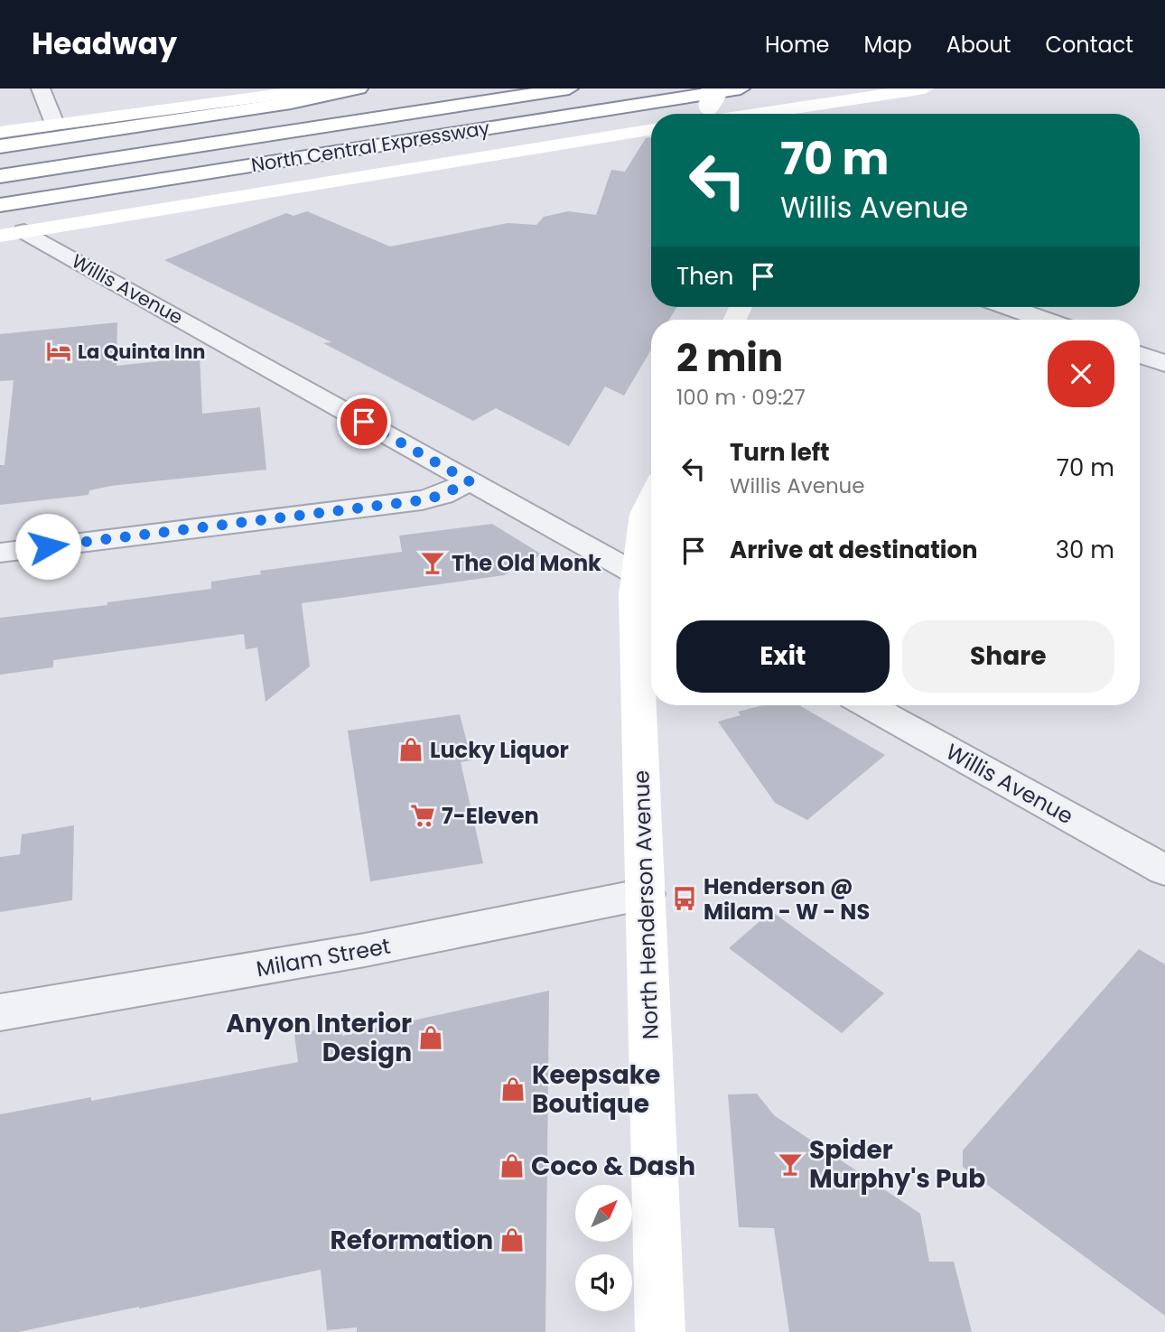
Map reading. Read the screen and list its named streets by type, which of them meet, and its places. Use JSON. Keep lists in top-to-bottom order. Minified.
{"streets":{"main road":["North Central Expressway","North Henderson Avenue"],"street":["Willis Avenue","Milam Street"]},"crossings":[["North Central Expressway","Willis Avenue"],["Willis Avenue","North Henderson Avenue"],["North Henderson Avenue","Milam Street"]],"places":{"hotel":["La Quinta Inn"],"bar":["The Old Monk","Spider Murphy's Pub"],"shop":["Lucky Liquor","Anyon Interior Design","Keepsake Boutique","Coco & Dash","Reformation"],"supermarket":["7-Eleven"],"bus stop":["Henderson @ Milam - W - NS"]},"north":"top right","page":{"header":"Headway","nav":["Home","Map","About","Contact"],"turn":["70 m","Willis Avenue"],"then":"Then","heading":["2 min","100 m · 09:27"],"list":[{"name":"Turn left","note":"Willis Avenue","value":"70 m"},{"name":"Arrive at destination","value":"30 m"}],"buttons":["Exit","Share"]}}
